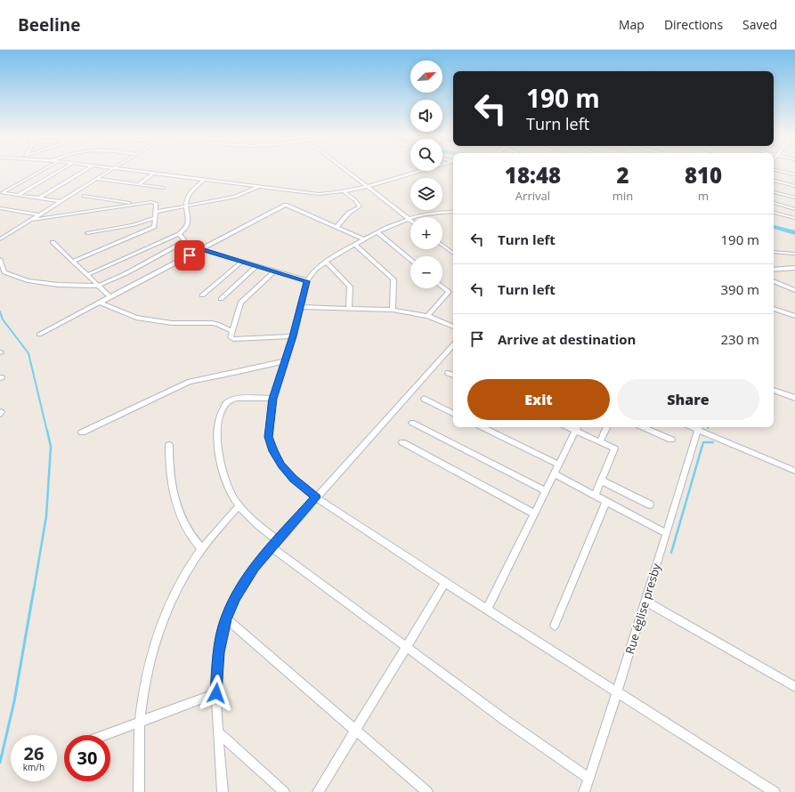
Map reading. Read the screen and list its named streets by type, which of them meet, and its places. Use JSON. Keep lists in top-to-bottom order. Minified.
{"streets":{"street":["Rue église presby"]},"north":"top right","page":{"header":"Beeline","nav":["Map","Directions","Saved"],"map_buttons":["+","−"],"turn":["190 m","Turn left"],"eta":["18:48","Arrival","2","min","810","m"],"list":[{"name":"Turn left","value":"190 m"},{"name":"Turn left","value":"390 m"},{"name":"Arrive at destination","value":"230 m"}],"buttons":["Exit","Share"],"speed":"26 km/h","limit":"30"}}
